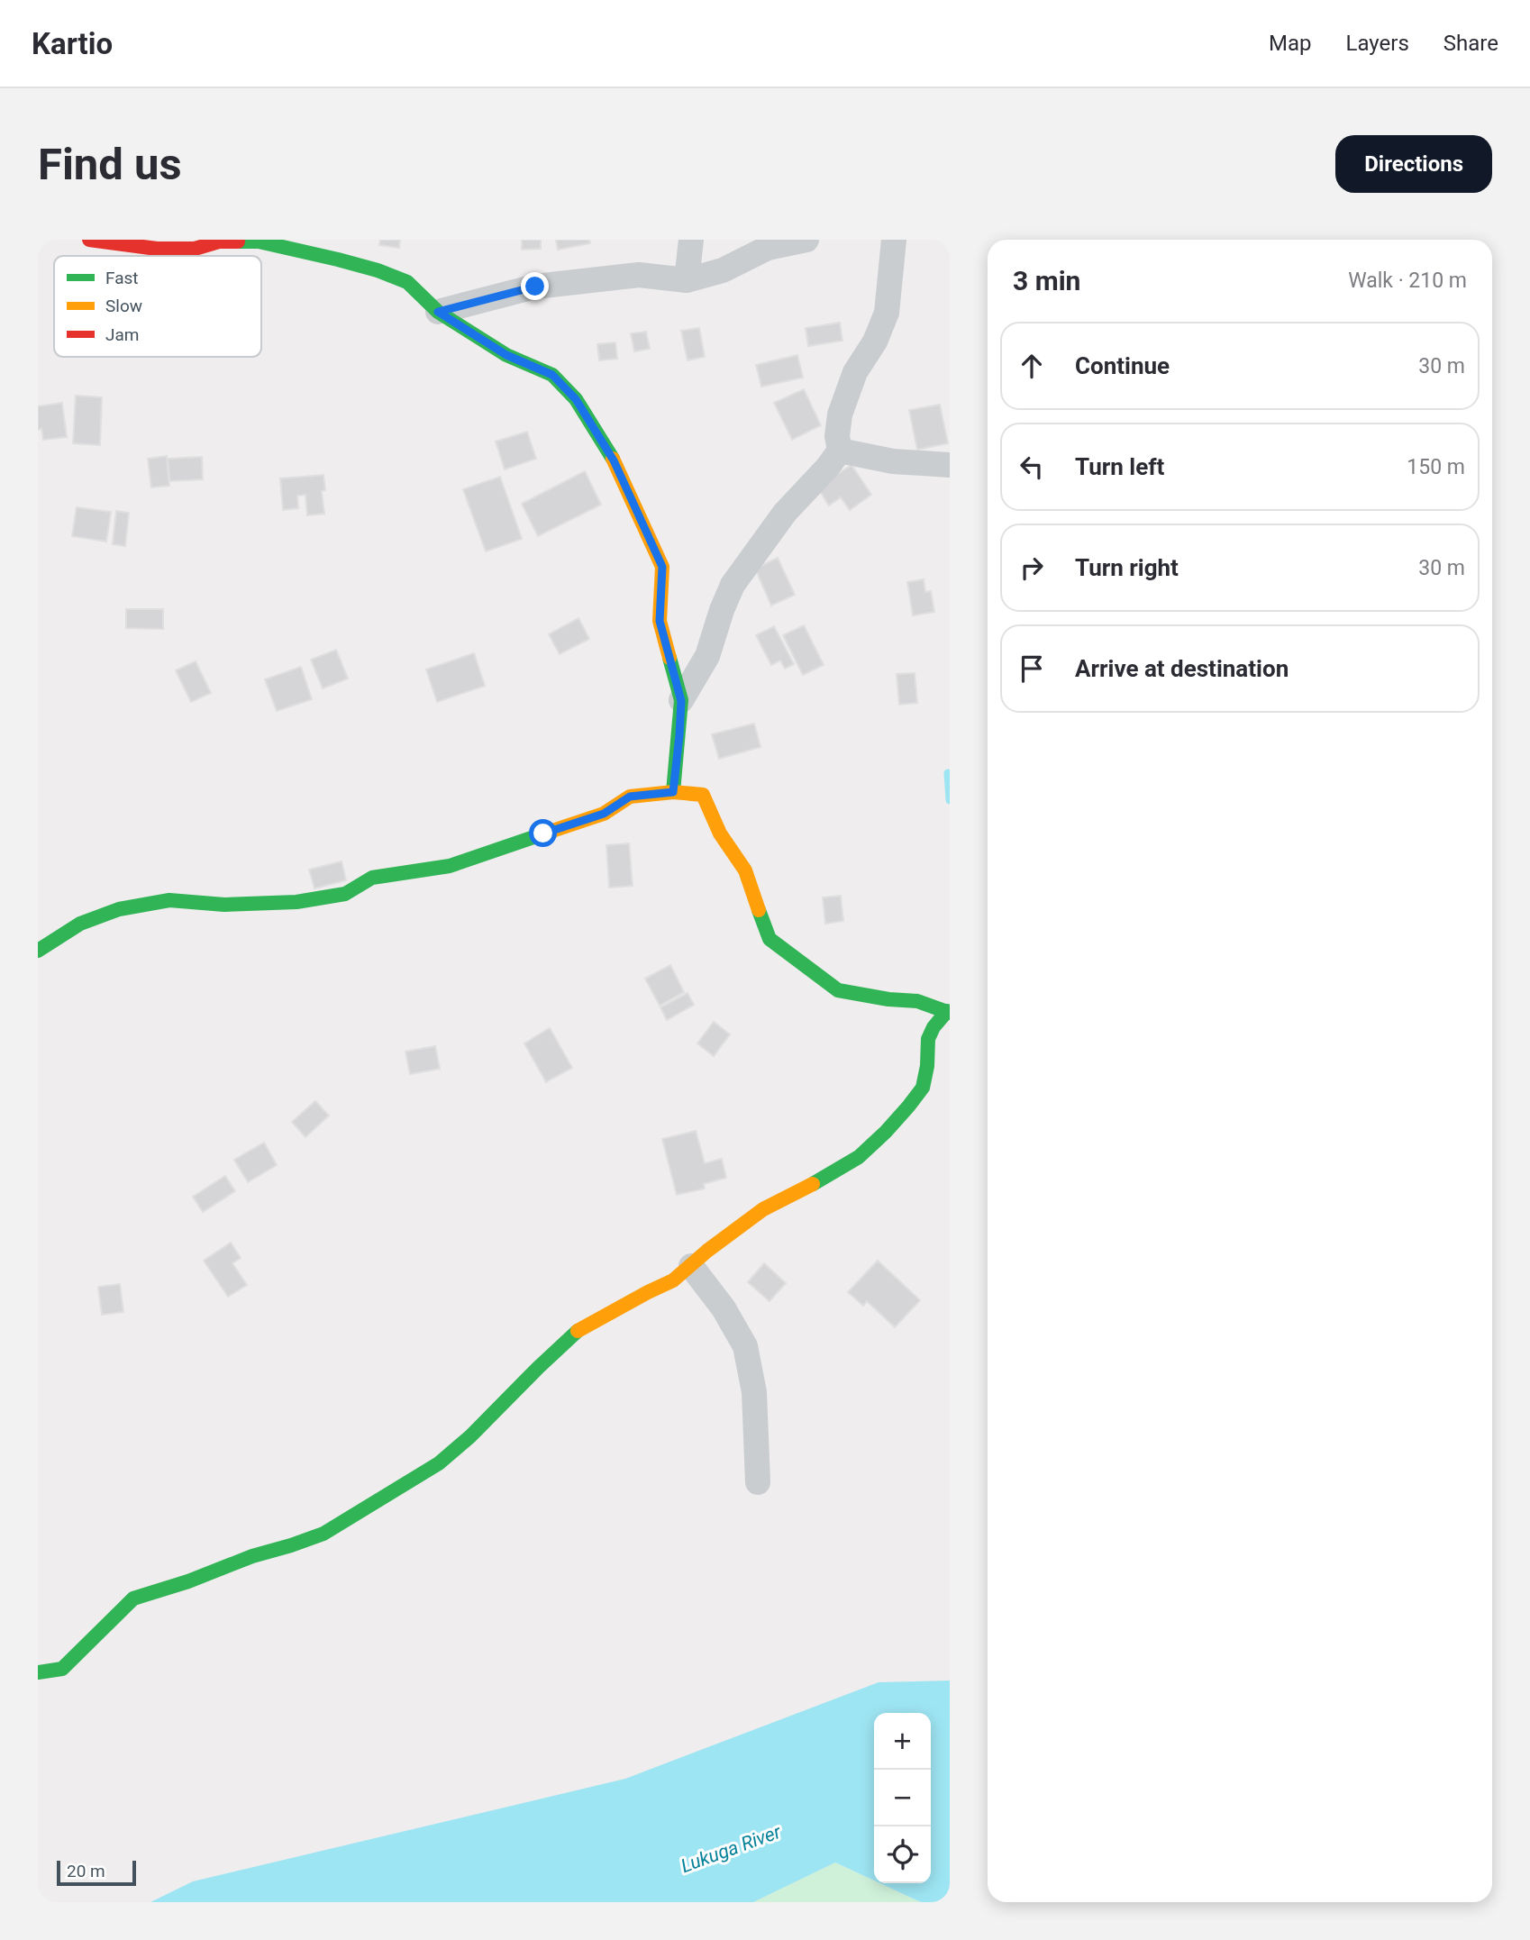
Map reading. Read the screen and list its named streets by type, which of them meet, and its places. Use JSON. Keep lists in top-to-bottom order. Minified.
{"water":["Lukuga River"],"legend":["Fast","Slow","Jam"],"scale_bar":"20 m","page":{"header":"Kartio","nav":["Map","Layers","Share"],"buttons":"Directions","title":"Find us","heading":["3 min","Walk · 210 m"],"list":[["Continue","30 m"],["Turn left","150 m"],["Turn right","30 m"],"Arrive at destination"],"map_buttons":["+","−"],"scale":"20 m"}}
